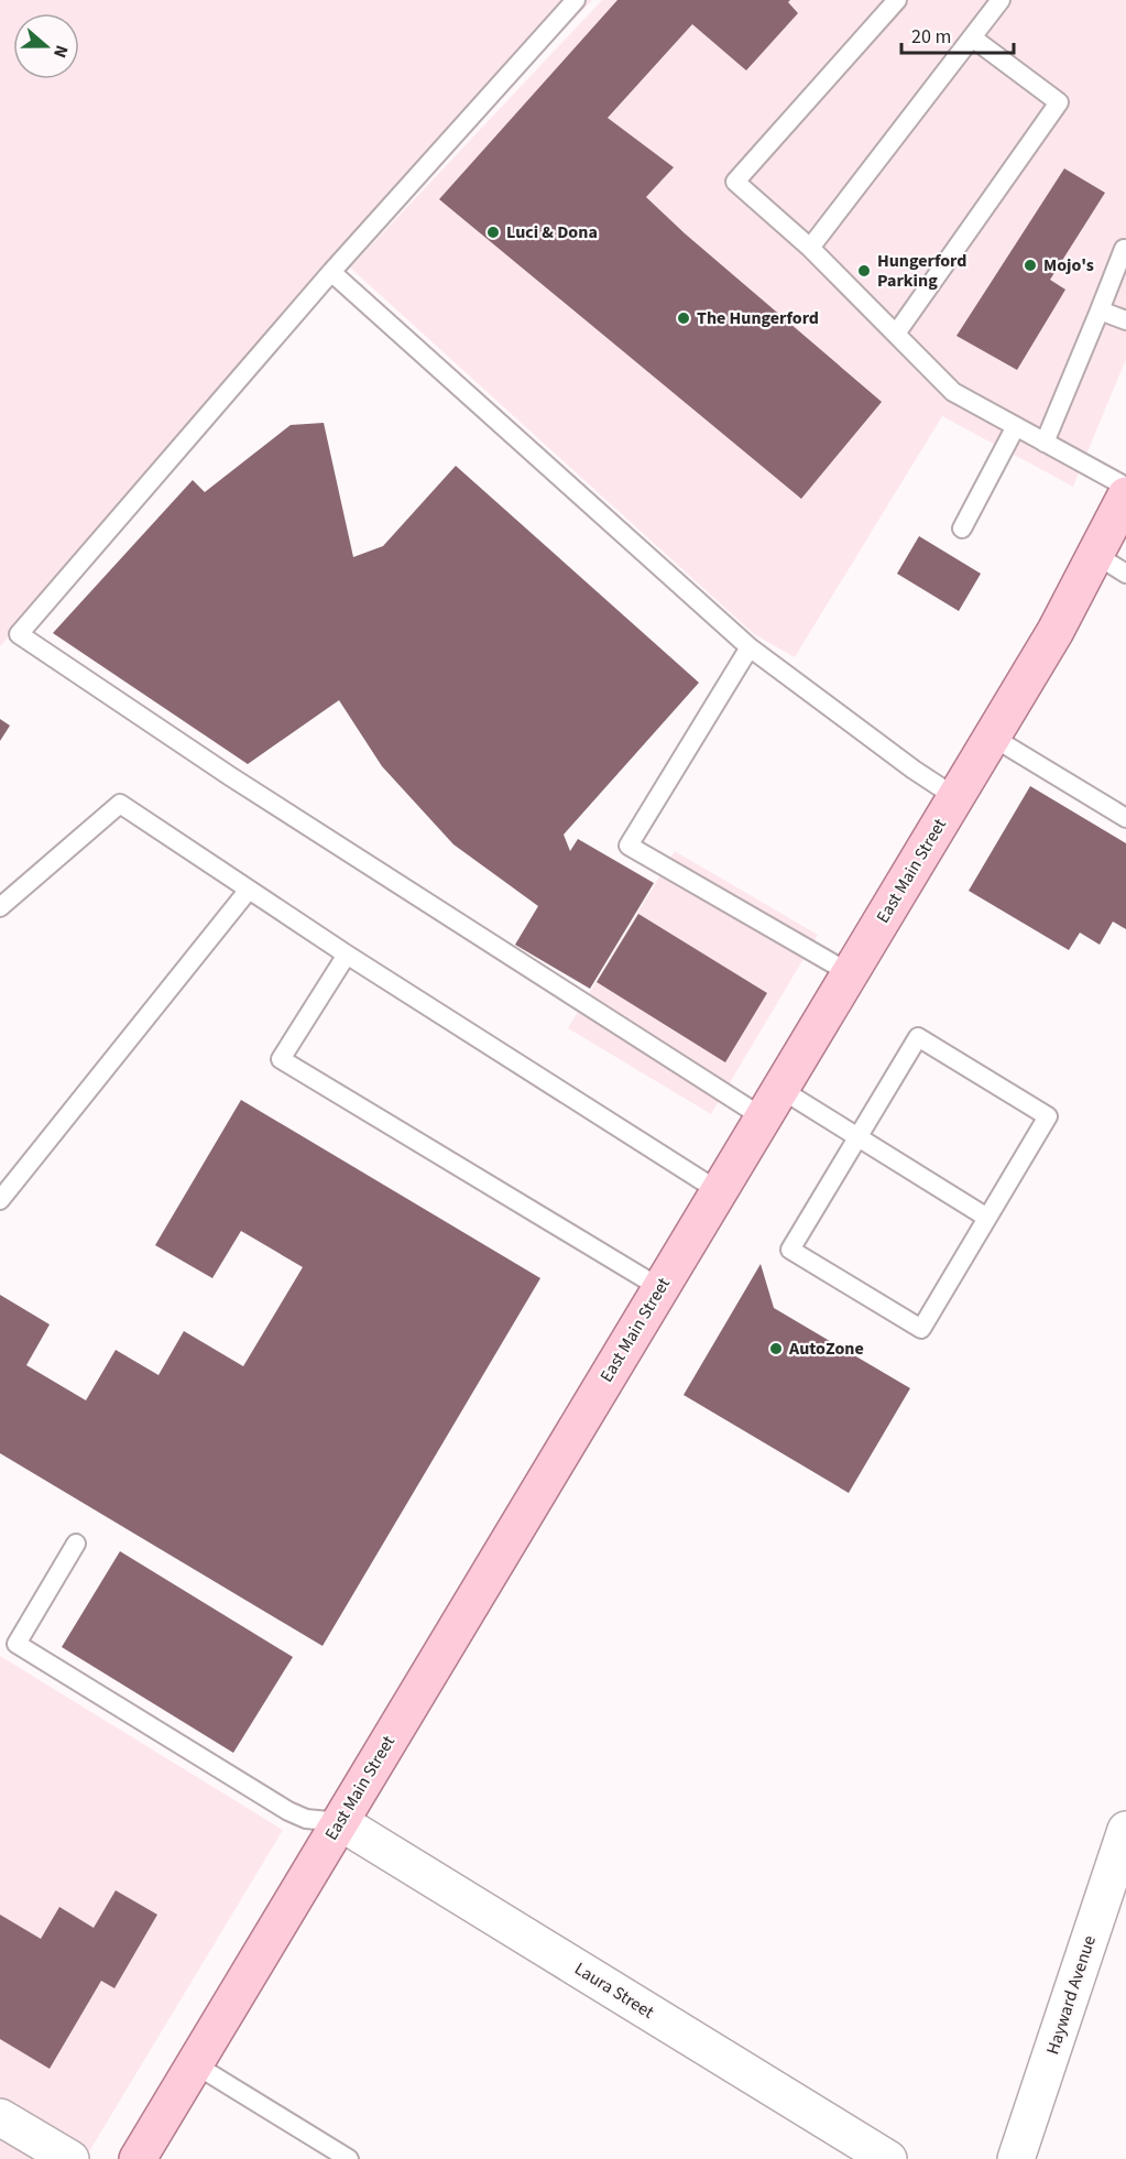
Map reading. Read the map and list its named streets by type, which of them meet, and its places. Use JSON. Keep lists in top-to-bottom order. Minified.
{"streets":{"main road":["East Main Street"],"street":["Laura Street","Hayward Avenue"]},"crossings":[["East Main Street","Laura Street"]],"places":["Luci & Dona","Mojo's","Hungerford Parking","The Hungerford","AutoZone"],"scale_bar":"20 m","north":"right"}
